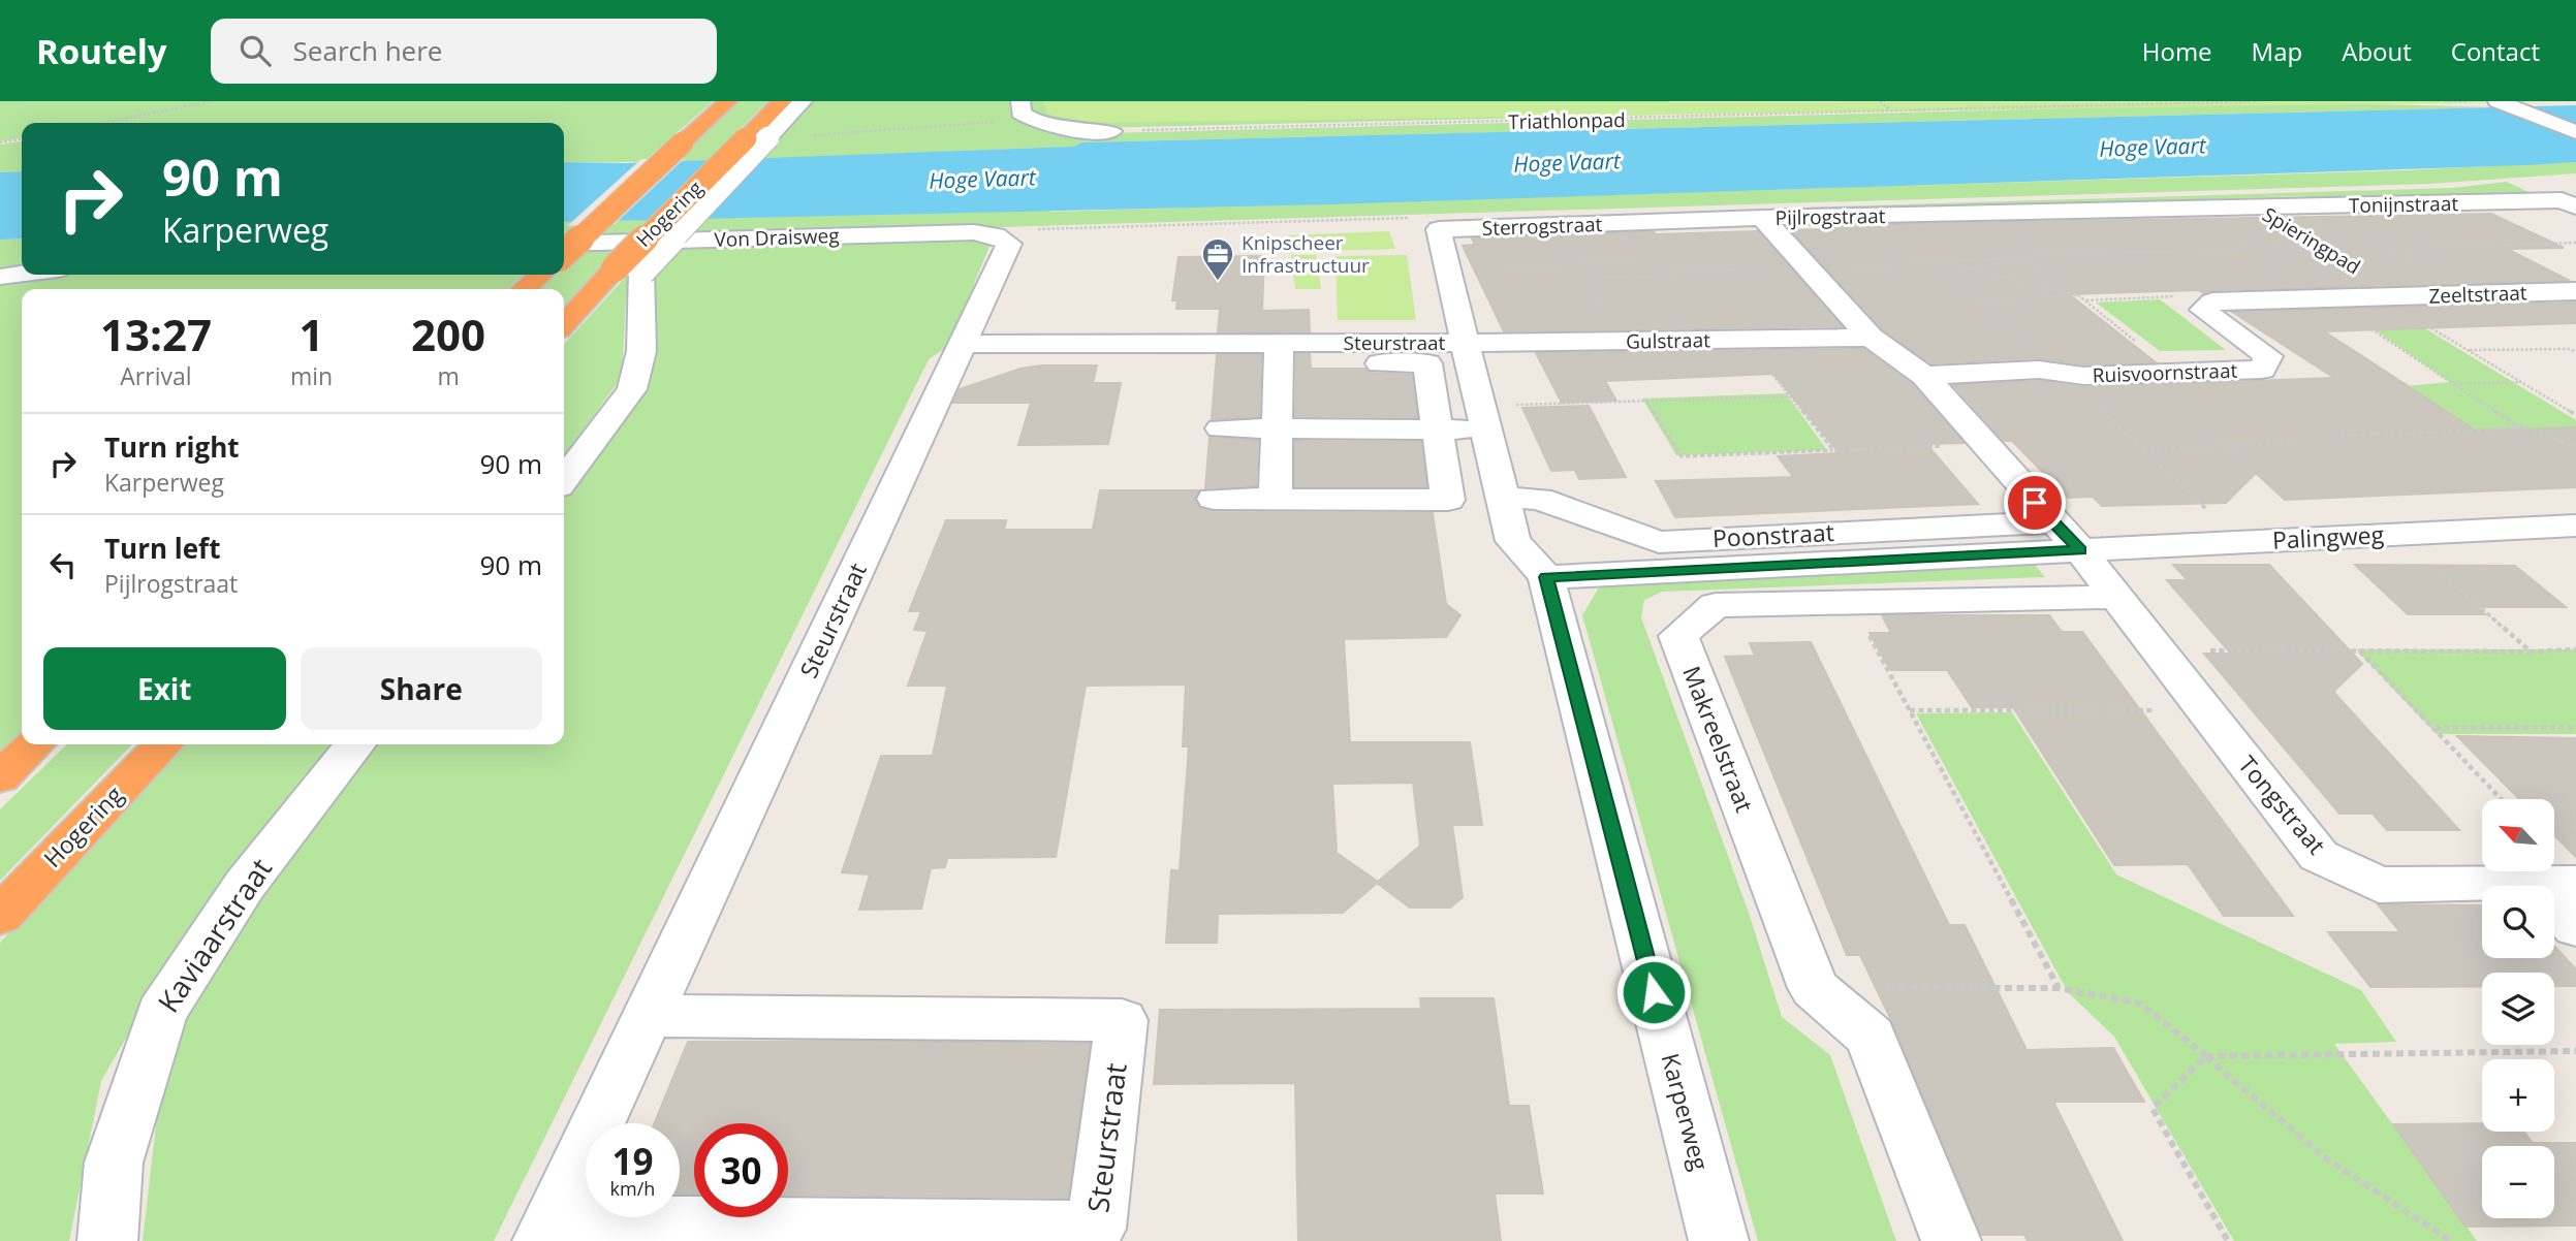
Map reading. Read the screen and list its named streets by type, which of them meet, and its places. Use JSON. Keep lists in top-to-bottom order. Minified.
{"streets":{"highway":["Hogering"],"street":["Tonijnstraat","Pijlrogstraat","Sterrogstraat","Von Draisweg","Zeeltstraat","Gulstraat","Steurstraat","Ruisvoornstraat","Poonstraat","Palingweg","Makreelstraat","Tongstraat","Kaviaarstraat","Karperweg"],"path":["Triathlonpad","Spieringpad"]},"crossings":[["Tonijnstraat","Pijlrogstraat"],["Tonijnstraat","Spieringpad"],["Pijlrogstraat","Sterrogstraat"],["Pijlrogstraat","Spieringpad"],["Pijlrogstraat","Gulstraat"],["Pijlrogstraat","Ruisvoornstraat"],["Pijlrogstraat","Poonstraat"],["Pijlrogstraat","Palingweg"],["Pijlrogstraat","Tongstraat"],["Sterrogstraat","Gulstraat"],["Sterrogstraat","Steurstraat"],["Von Draisweg","Steurstraat"],["Spieringpad","Zeeltstraat"],["Gulstraat","Steurstraat"],["Steurstraat","Poonstraat"],["Steurstraat","Karperweg"],["Poonstraat","Palingweg"],["Poonstraat","Tongstraat"],["Palingweg","Tongstraat"],["Makreelstraat","Tongstraat"]],"water":["Hoge Vaart"],"places":{"office":["Knipscheer Infrastructuur"]},"north":"top left","page":{"header":"Routely","search":"Search here","nav":["Home","Map","About","Contact"],"turn":["90 m","Karperweg"],"eta":["13:27","Arrival","1","min","200","m"],"list":[{"name":"Turn right","note":"Karperweg","value":"90 m"},{"name":"Turn left","note":"Pijlrogstraat","value":"90 m"}],"buttons":["Exit","Share"],"map_buttons":["+","−"],"speed":"19 km/h","limit":"30"}}
